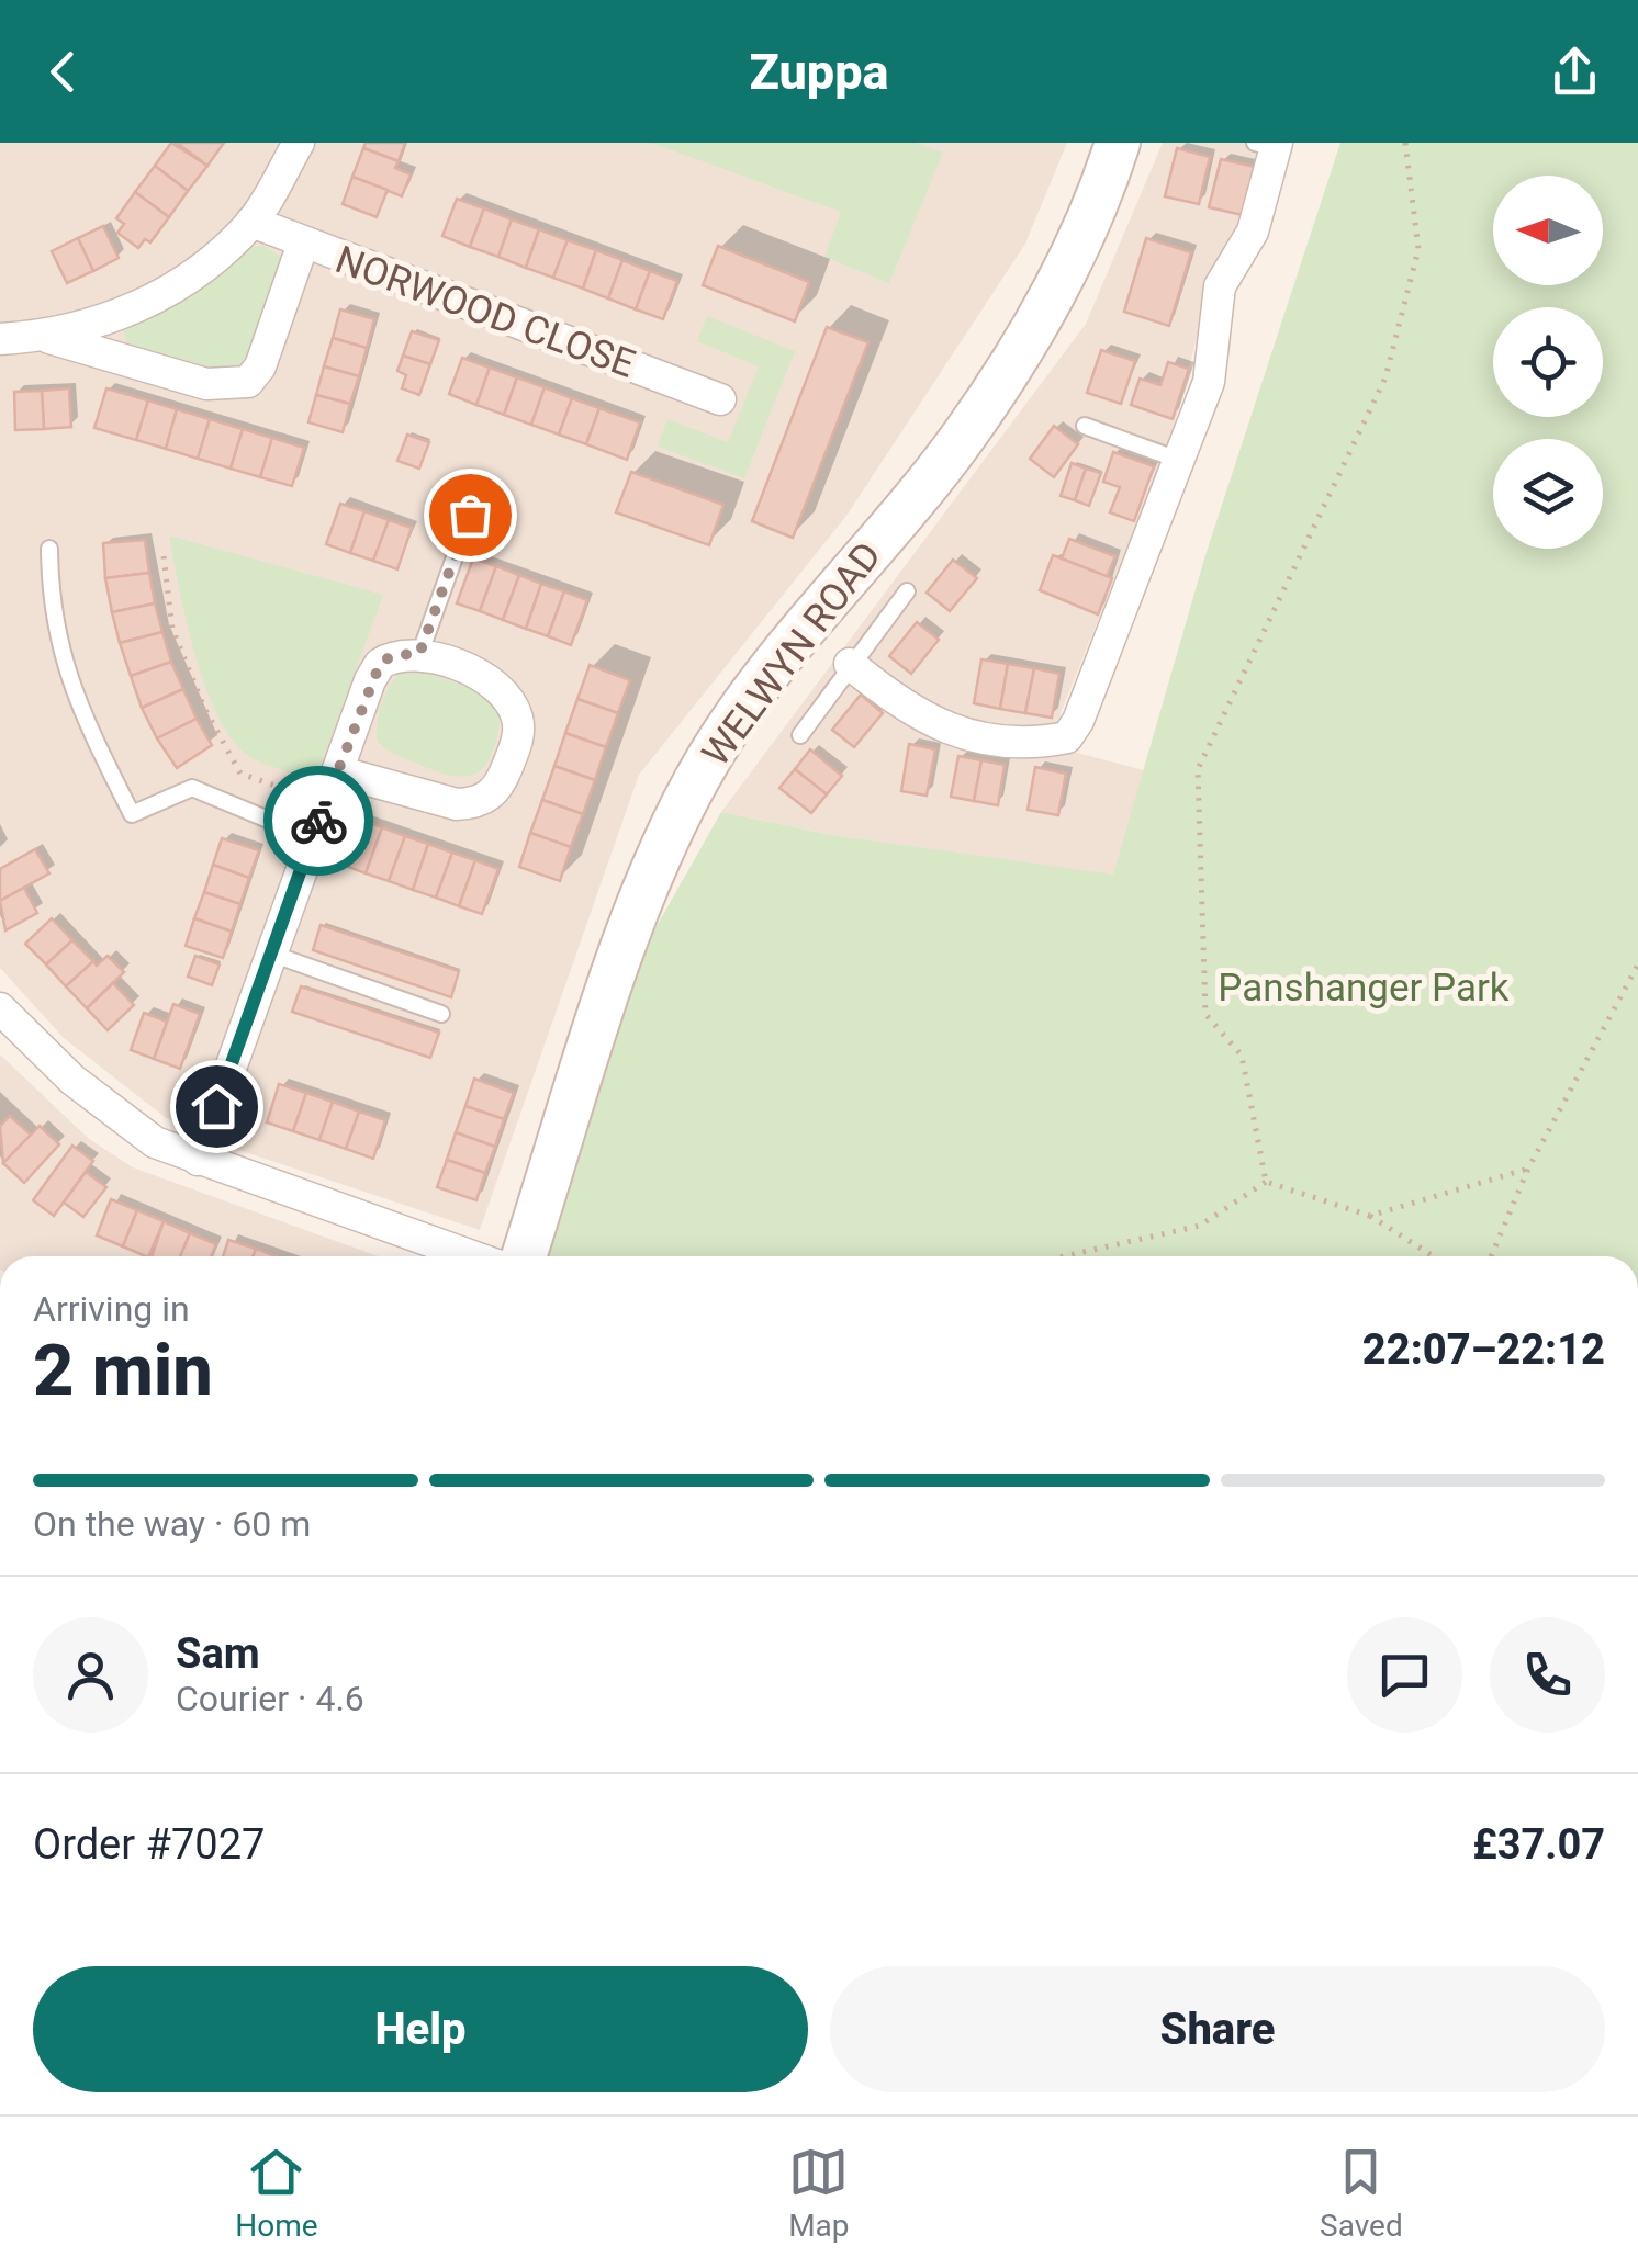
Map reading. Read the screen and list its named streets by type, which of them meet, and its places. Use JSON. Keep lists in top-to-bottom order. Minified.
{"streets":{"main road":["WELWYN ROAD"],"street":["NORWOOD CLOSE"]},"parks":["Panshanger Park"],"north":"left","page":{"header":"Zuppa","heading":["2 min","Arriving in","22:07–22:12"],"panel":["Sam","Courier · 4.6","Order #7027","£37.07"],"bar":"On the way · 60 m","buttons":["Help","Share"],"tabs":["Home","Map","Saved"]}}
